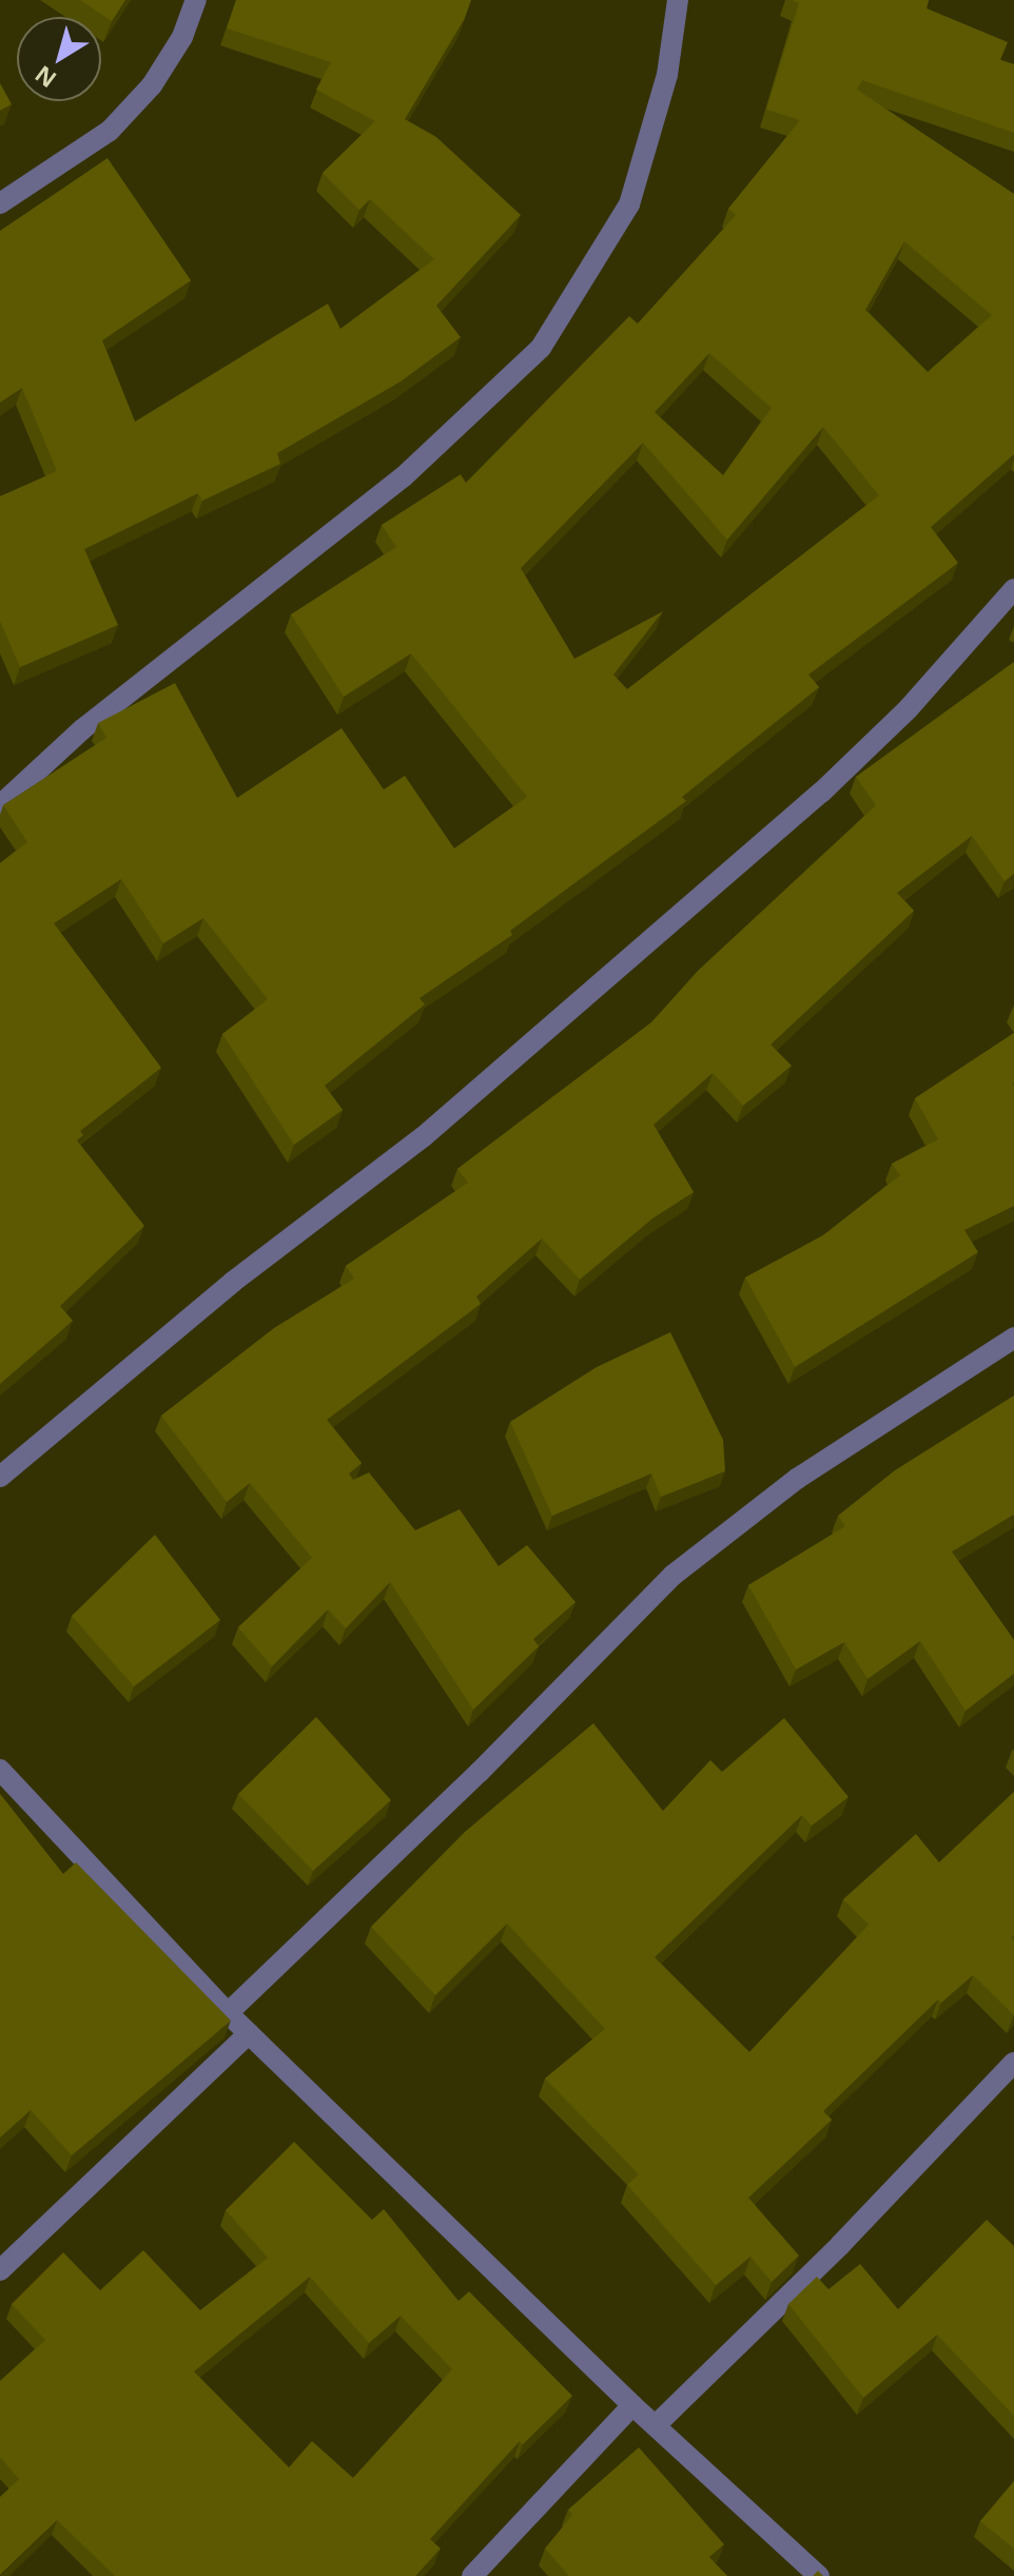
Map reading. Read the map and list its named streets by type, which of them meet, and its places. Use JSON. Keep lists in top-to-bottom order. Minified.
{"north":"bottom left"}
